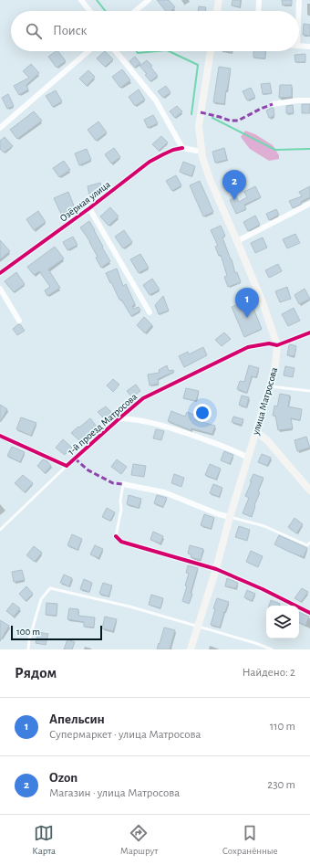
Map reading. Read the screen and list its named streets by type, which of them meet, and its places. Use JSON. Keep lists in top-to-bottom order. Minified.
{"streets":{"main road":["улица Матросова"],"street":["Озёрная улица","1-й проезд Матросова"]},"crossings":[["улица Матросова","1-й проезд Матросова"]],"scale_bar":"100 m","page":{"search":"Поиск","pins":["2","1"],"scale":"100 m","heading":["Рядом","Найдено: 2"],"list":[{"mark":"1","name":"Апельсин","note":"Супермаркет · улица Матросова","value":"110 m"},{"mark":"2","name":"Ozon","note":"Магазин · улица Матросова","value":"230 m"}],"nav":["Карта","Маршрут","Сохранённые"]}}
